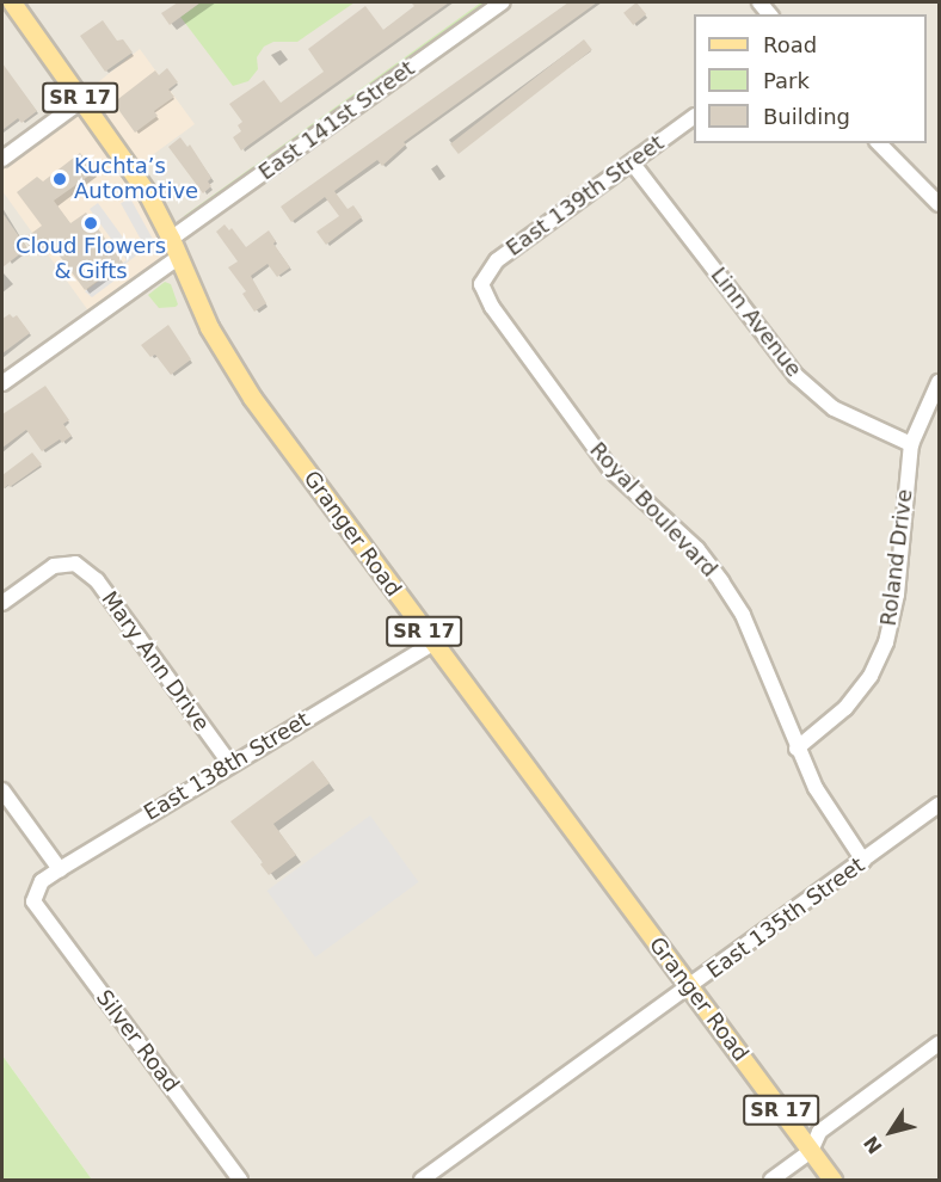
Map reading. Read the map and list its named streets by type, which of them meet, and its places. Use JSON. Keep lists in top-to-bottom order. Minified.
{"streets":{"main road":["SR 17","Granger Road"],"street":["East 141st Street","East 139th Street","Linn Avenue","Royal Boulevard","Roland Drive","Mary Ann Drive","East 138th Street","East 135th Street","Silver Road"]},"crossings":[["East 141st Street","Granger Road"],["East 139th Street","Linn Avenue"],["East 139th Street","Royal Boulevard"],["Linn Avenue","Roland Drive"],["Royal Boulevard","Roland Drive"],["Royal Boulevard","East 135th Street"],["Granger Road","East 138th Street"],["Granger Road","East 135th Street"],["Mary Ann Drive","East 138th Street"],["East 138th Street","Silver Road"]],"places":["Kuchta’s Automotive","Cloud Flowers & Gifts"],"legend":["Road","Park","Building"],"north":"bottom left"}
